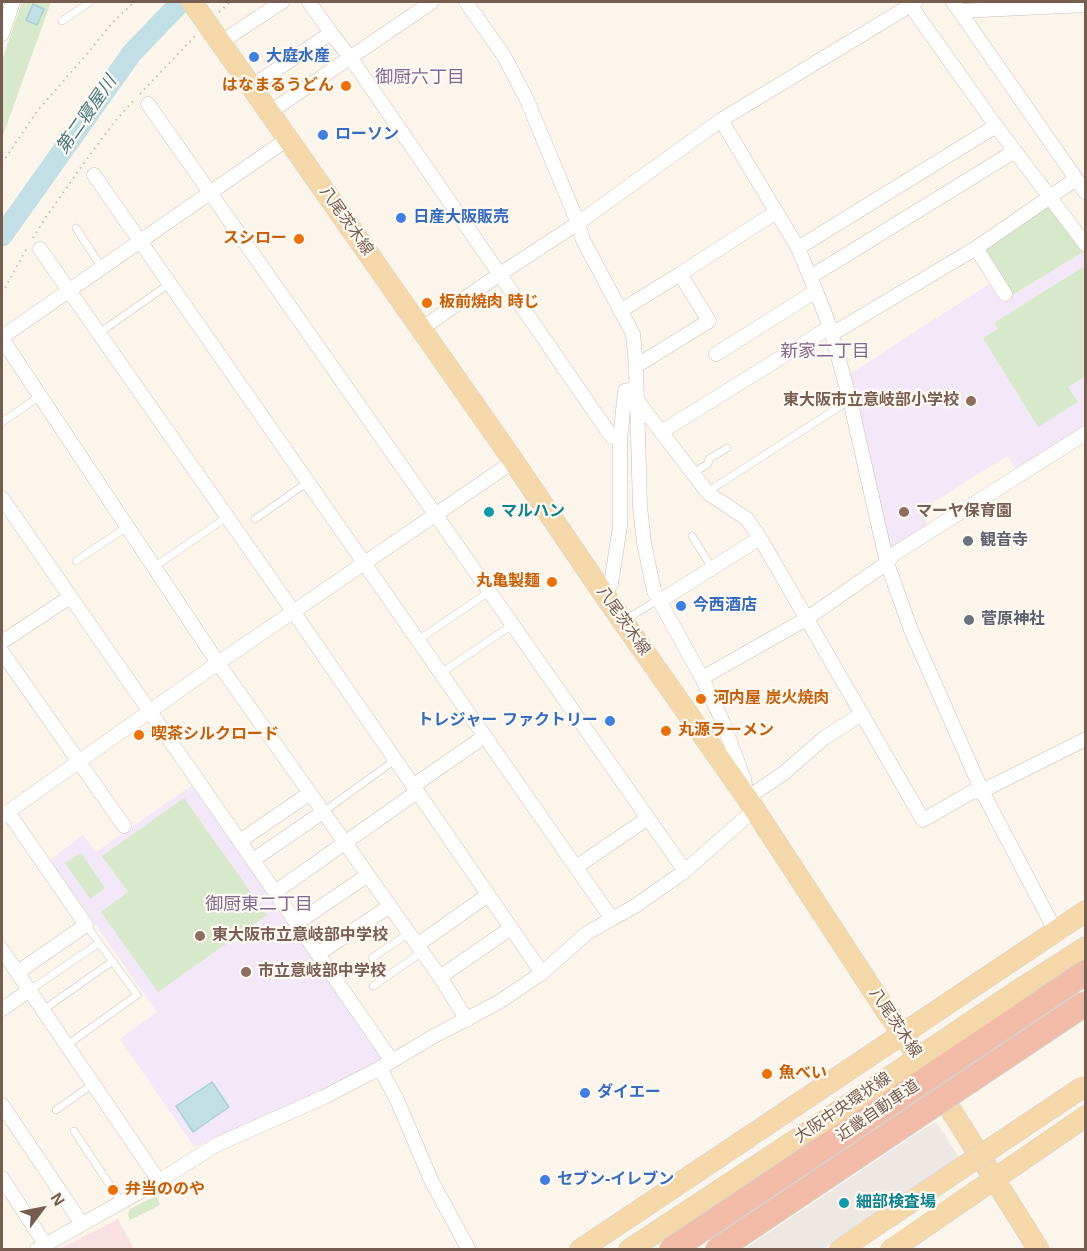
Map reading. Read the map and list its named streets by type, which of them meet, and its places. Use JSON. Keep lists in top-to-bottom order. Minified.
{"streets":{"highway":["近畿自動車道"],"main road":["八尾茨木線","大阪中央環状線"]},"districts":["御厨六丁目","新家二丁目","御厨東二丁目"],"water":["第二寝屋川"],"places":["大庭水産","はなまるうどん","ローソン","日産大阪販売","スシロー","板前焼肉 時じ","東大阪市立意岐部小学校","マルハン","マーヤ保育園","観音寺","丸亀製麺","今西酒店","菅原神社","河内屋 炭火焼肉","トレジャー ファクトリー","丸源ラーメン","喫茶シルクロード","東大阪市立意岐部中学校","市立意岐部中学校","魚べい","ダイエー","セブン-イレブン","弁当ののや","細部検査場"],"north":"top right"}
